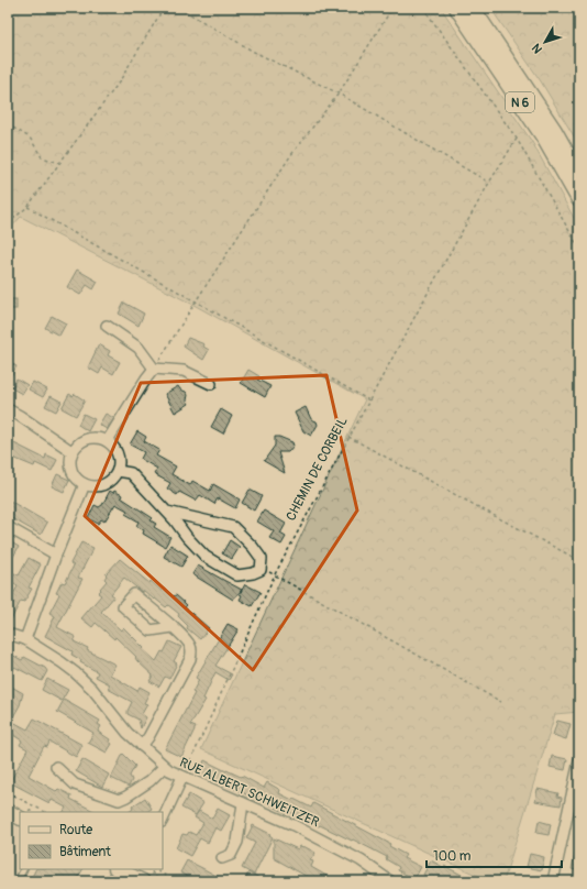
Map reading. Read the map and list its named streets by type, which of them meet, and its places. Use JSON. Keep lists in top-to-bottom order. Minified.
{"streets":{"main road":["N 6"],"street":["RUE ALBERT SCHWEITZER"],"path":["CHEMIN DE CORBEIL"]},"crossings":[["CHEMIN DE CORBEIL","RUE ALBERT SCHWEITZER"]],"legend":["Route","Bâtiment"],"scale_bar":"100 m","north":"bottom left"}
